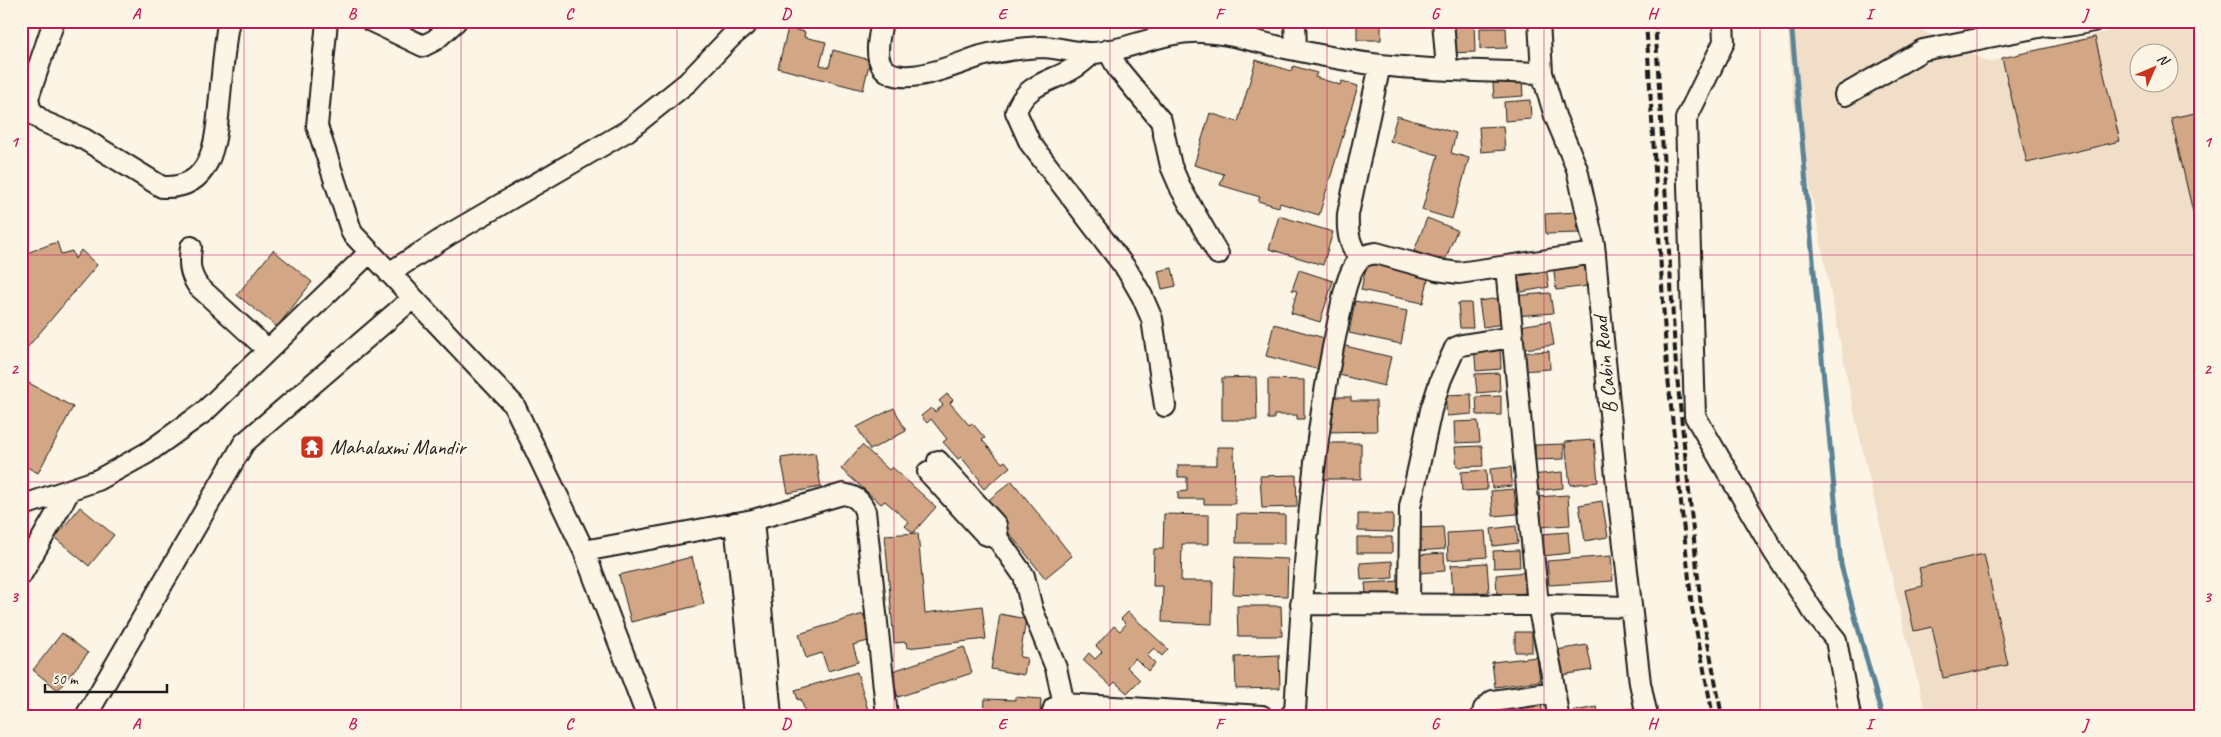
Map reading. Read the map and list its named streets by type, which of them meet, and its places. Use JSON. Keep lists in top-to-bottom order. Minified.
{"streets":{"street":["B Cabin Road"]},"places":{"temple":["Mahalaxmi Mandir"]},"scale_bar":"50 m","north":"top right","grid":{"columns":["A","B","C","D","E","F","G","H","I","J"],"rows":["1","2","3"]}}
